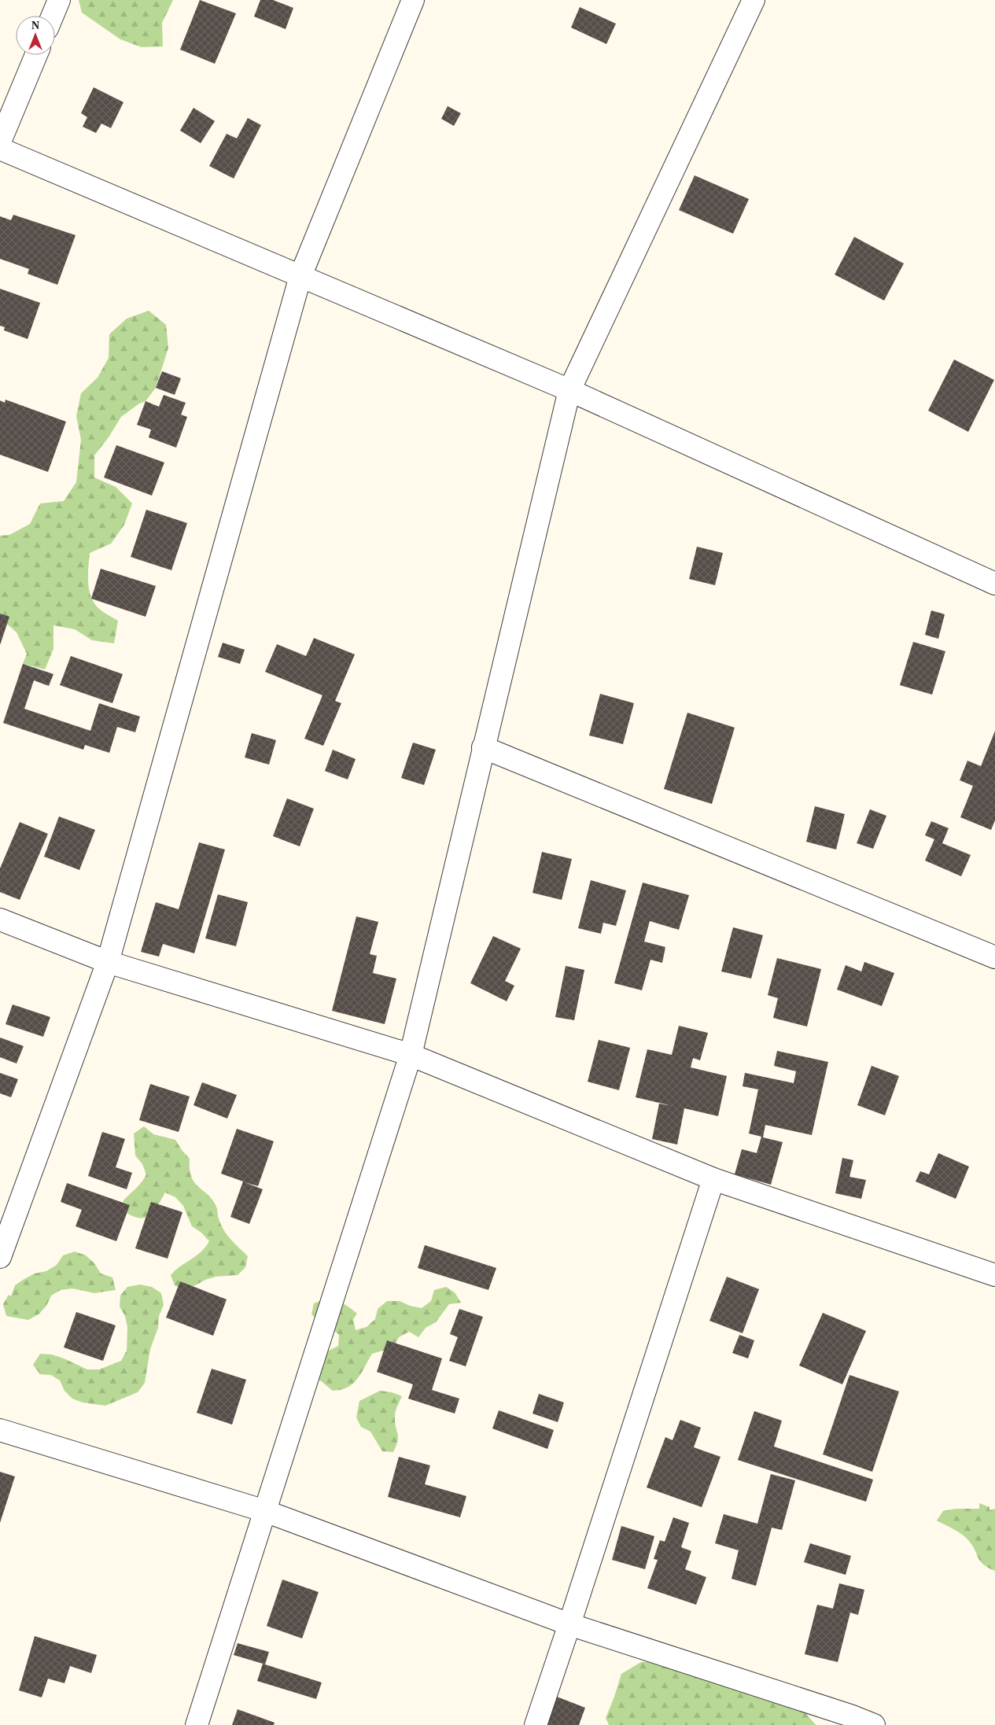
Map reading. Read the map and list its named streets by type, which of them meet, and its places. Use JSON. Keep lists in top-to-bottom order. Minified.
{"north":"top"}
